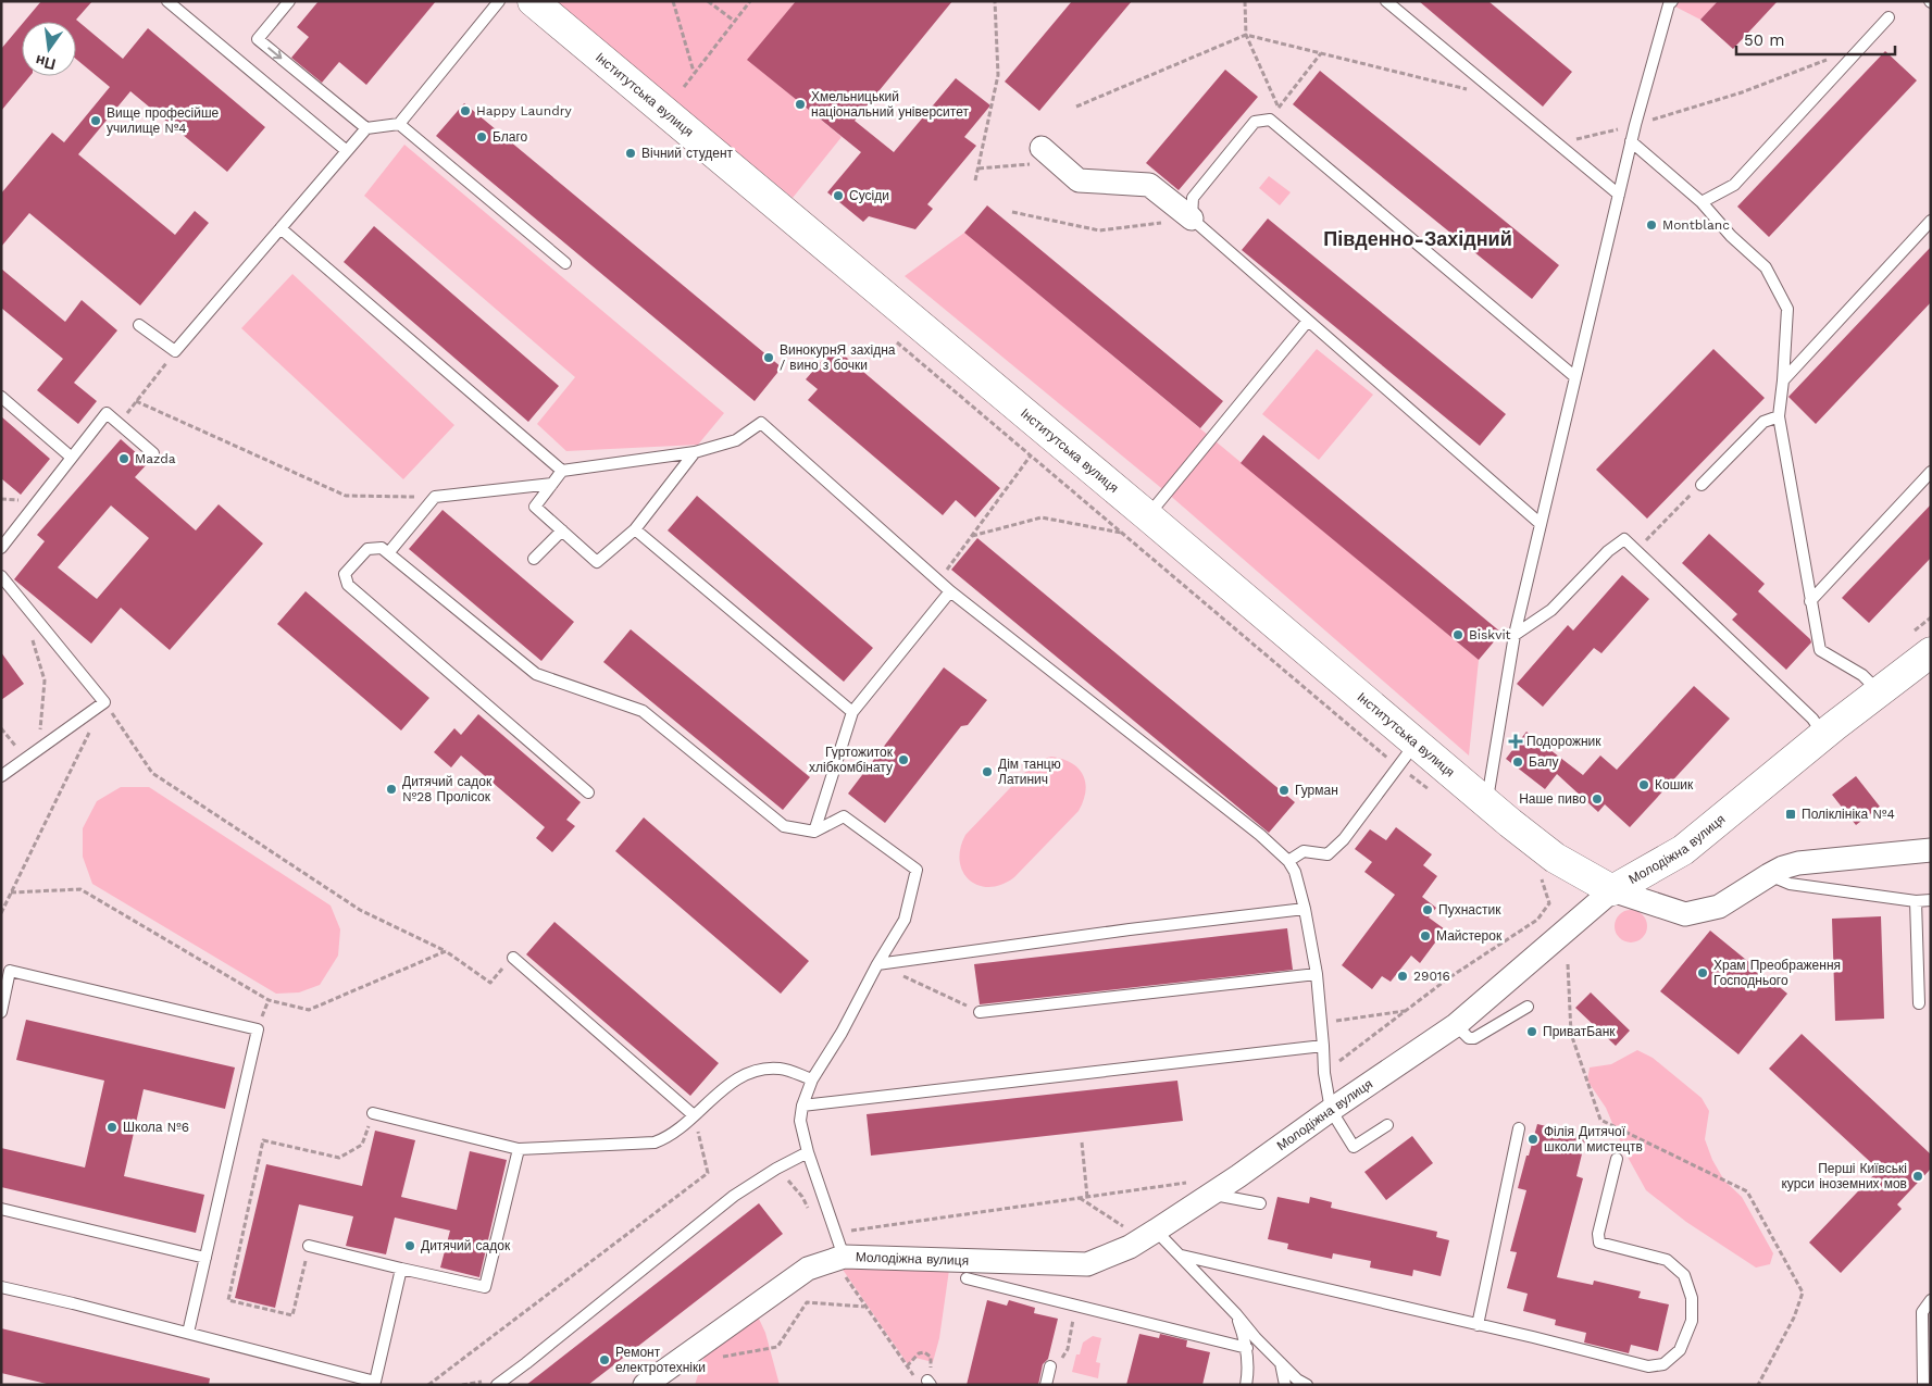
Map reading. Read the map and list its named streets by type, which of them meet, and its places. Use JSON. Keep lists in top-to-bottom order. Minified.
{"streets":{"street":["Інститутська вулиця","Молодіжна вулиця"]},"crossings":[["Інститутська вулиця","Молодіжна вулиця"]],"districts":["Південно-Західний"],"places":{"other":["Хмельницький національний університет","Happy Laundry","Вище професійше училище №4","Благо","Вічний студент","Сусіди","Montblanc","ВинокурнЯ західна / вино з бочки","Mazda","Biskvit","Гуртожиток хлібкомбінату","Балу","Дім танцю Латинич","Кошик","Дитячий садок №28 Пролісок","Гурман","Наше пиво","Пухнастик","Майстерок","Храм Преображення Господнього","29016","ПриватБанк","Школа №6","Філія Дитячої школи мистецтв","Перші Київські курси іноземних мов","Дитячий садок","Ремонт електротехніки"],"health":["Подорожник"],"transit":["Поліклініка №4"]},"scale_bar":"50 m","north":"bottom"}
